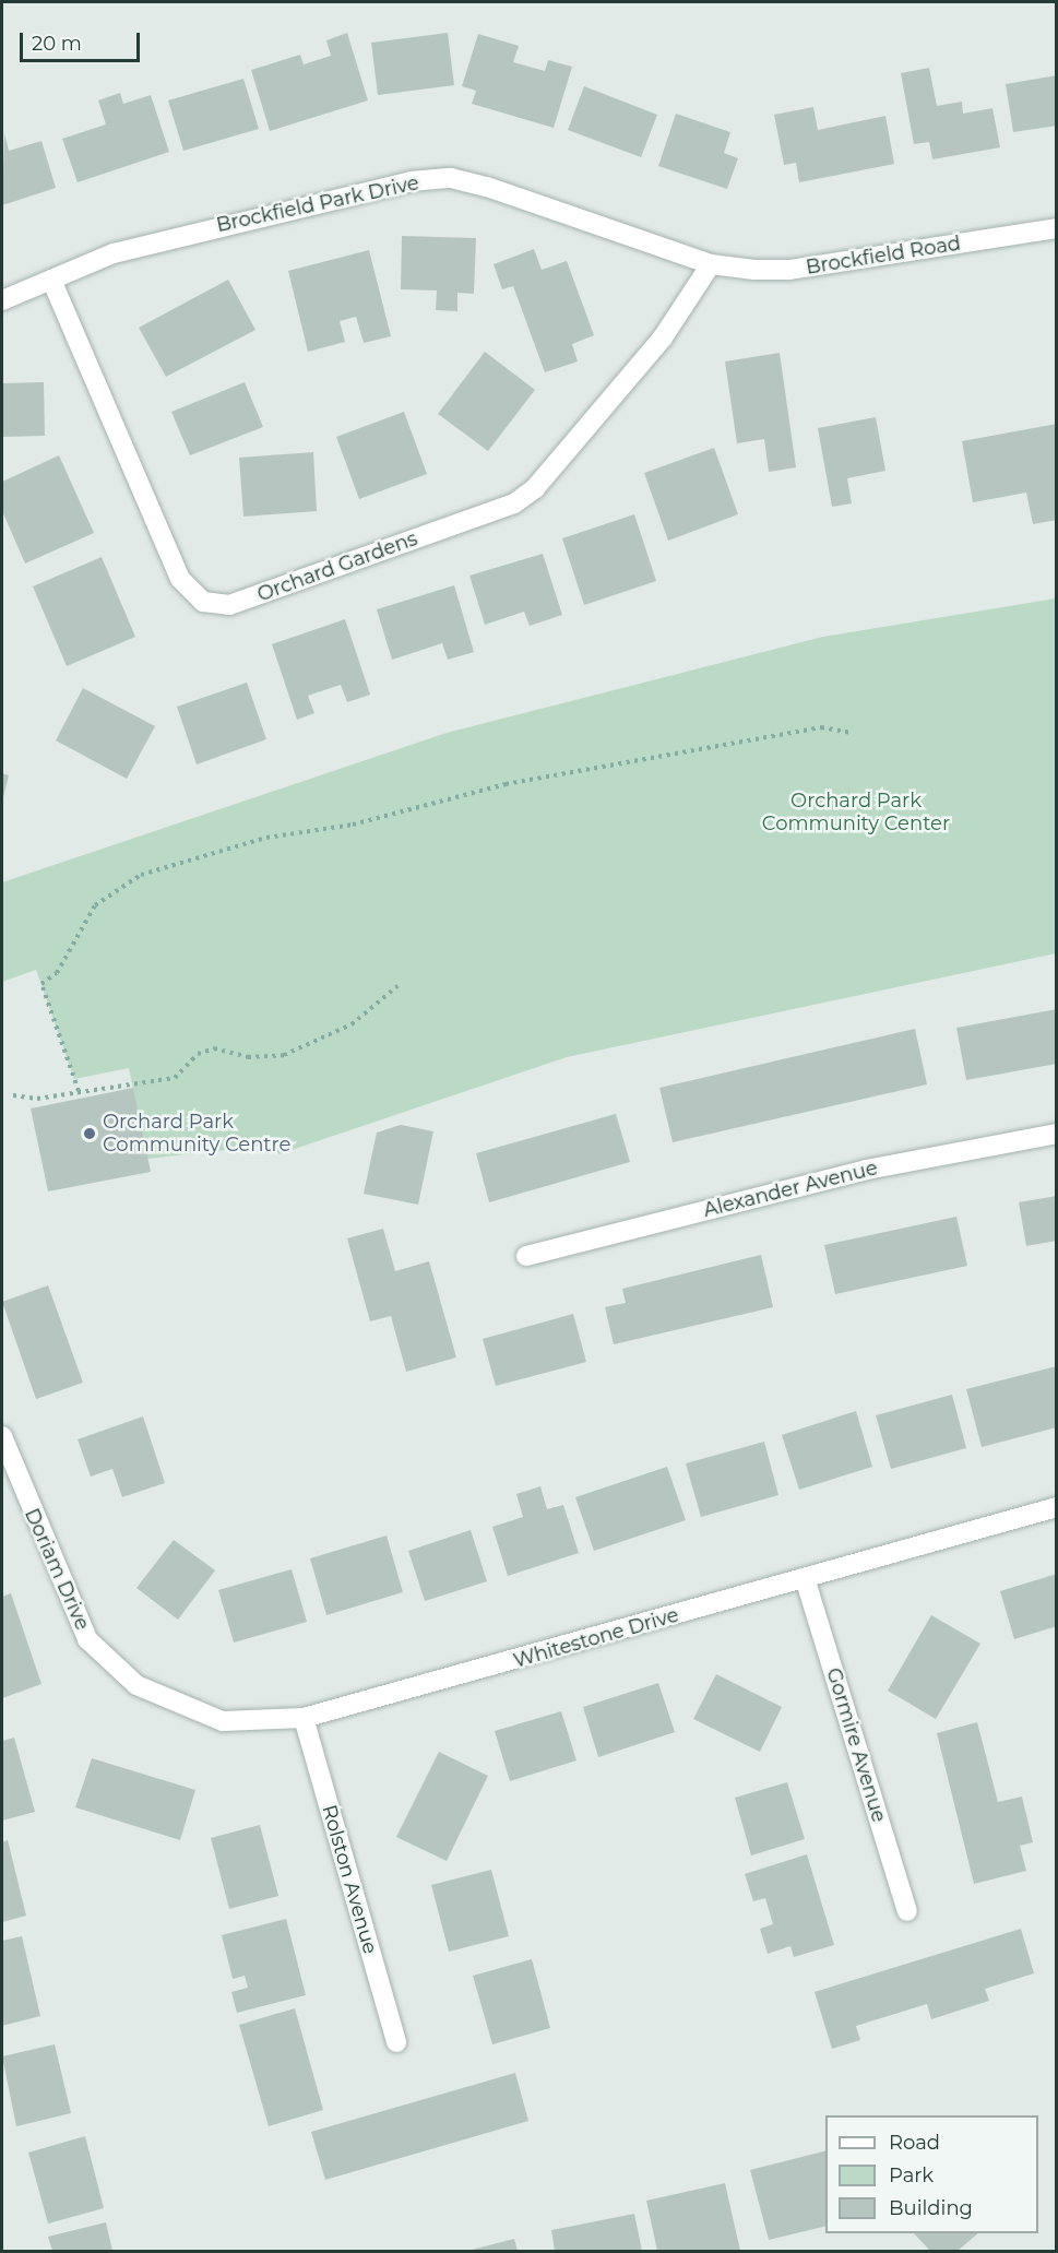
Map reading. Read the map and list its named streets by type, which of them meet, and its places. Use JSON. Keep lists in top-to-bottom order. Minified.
{"streets":{"street":["Brockfield Park Drive","Brockfield Road","Orchard Gardens","Alexander Avenue","Doriam Drive","Whitestone Drive","Gormire Avenue","Rolston Avenue"]},"crossings":[["Brockfield Park Drive","Brockfield Road"],["Brockfield Park Drive","Orchard Gardens"],["Brockfield Road","Orchard Gardens"],["Doriam Drive","Whitestone Drive"],["Whitestone Drive","Gormire Avenue"],["Whitestone Drive","Rolston Avenue"]],"parks":["Orchard Park Community Center"],"places":["Orchard Park Community Centre"],"legend":["Road","Park","Building"],"scale_bar":"20 m"}
